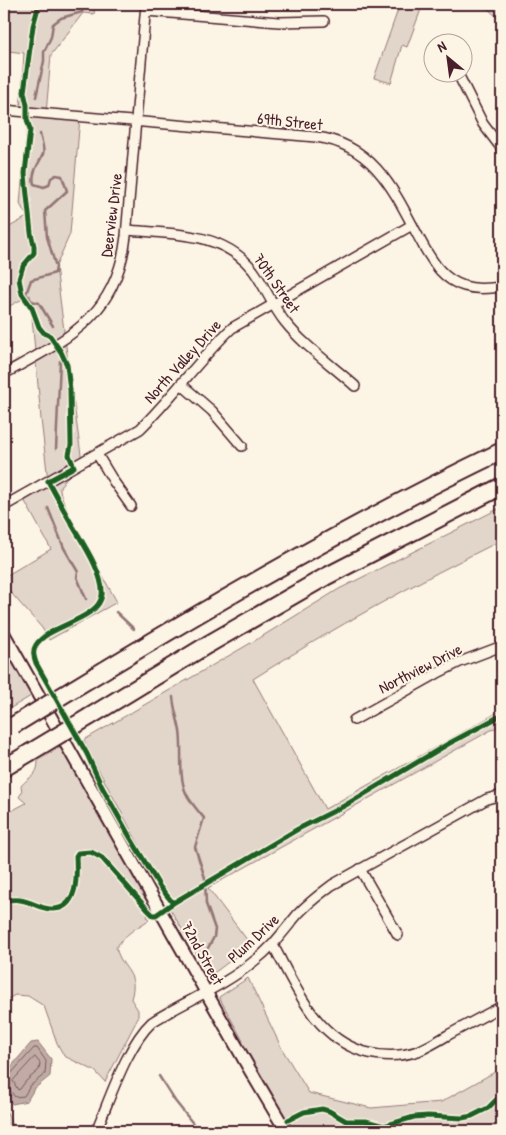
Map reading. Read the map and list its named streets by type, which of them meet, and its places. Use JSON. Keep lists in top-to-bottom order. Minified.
{"streets":{"street":["69th Street","Deerview Drive","70th Street","North Valley Drive","Northview Drive","Plum Drive","72nd Street"]},"crossings":[["69th Street","Deerview Drive"],["69th Street","North Valley Drive"],["Deerview Drive","70th Street"],["70th Street","North Valley Drive"],["Plum Drive","72nd Street"]],"north":"top left"}
